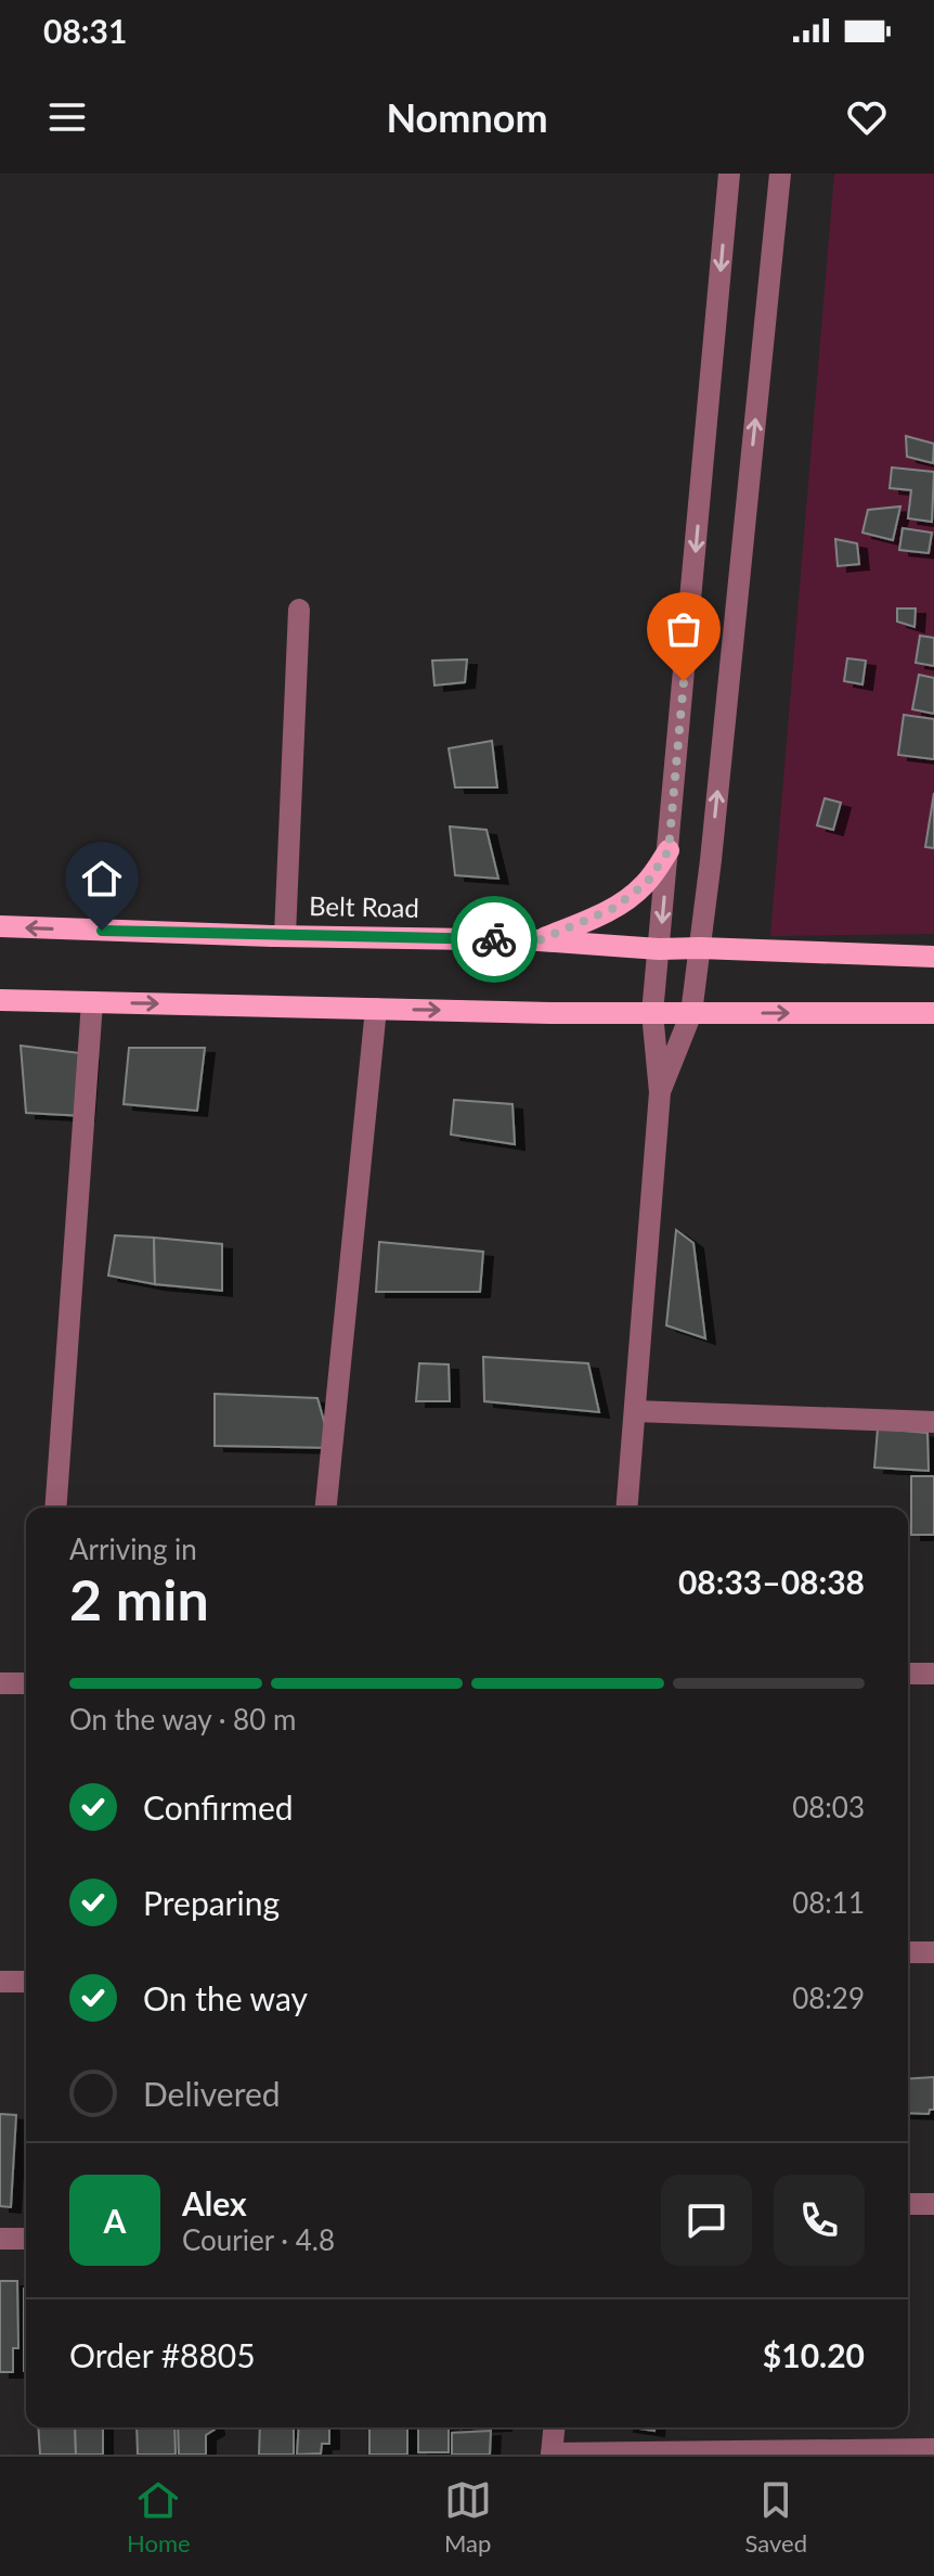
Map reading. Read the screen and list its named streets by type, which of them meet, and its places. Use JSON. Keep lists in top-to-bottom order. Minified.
{"streets":{"main road":["Belt Road"]},"page":{"status":"08:31","header":"Nomnom","heading":["2 min","Arriving in","08:33–08:38"],"panel":["Alex","Courier · 4.8","Order #8805","$10.20"],"bar":"On the way · 80 m","list":[["Confirmed","08:03"],["Preparing","08:11"],["On the way","08:29"],"Delivered"],"round":"A","tabs":["Home","Map","Saved"]}}
